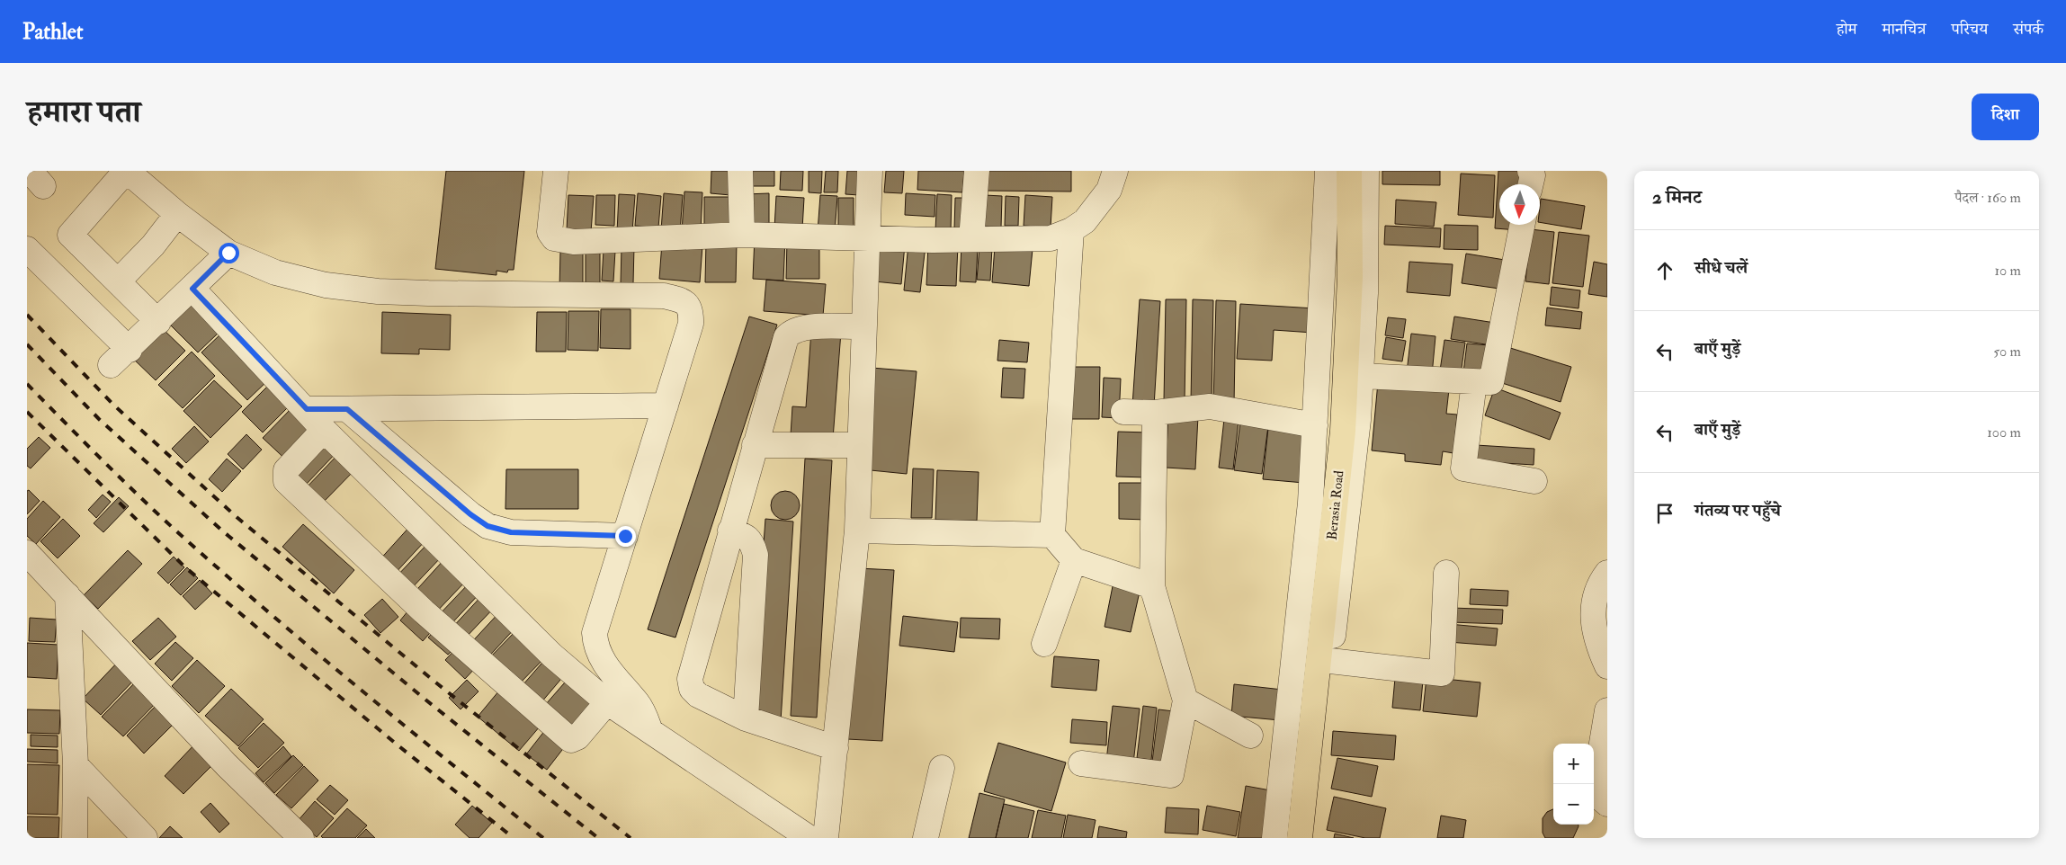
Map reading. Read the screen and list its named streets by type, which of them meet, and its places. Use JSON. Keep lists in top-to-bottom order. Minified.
{"streets":{"main road":["Berasia Road"]},"north":"bottom","page":{"header":"Pathlet","nav":["होम","मानचित्र","परिचय","संपर्क"],"title":"हमारा पता","buttons":"दिशा","heading":["2 मिनट","पैदल · 160 m"],"list":[["सीधे चलें","10 m"],["बाएँ मुड़ें","50 m"],["बाएँ मुड़ें","100 m"],"गंतव्य पर पहुँचे"],"map_buttons":["+","−"]}}
